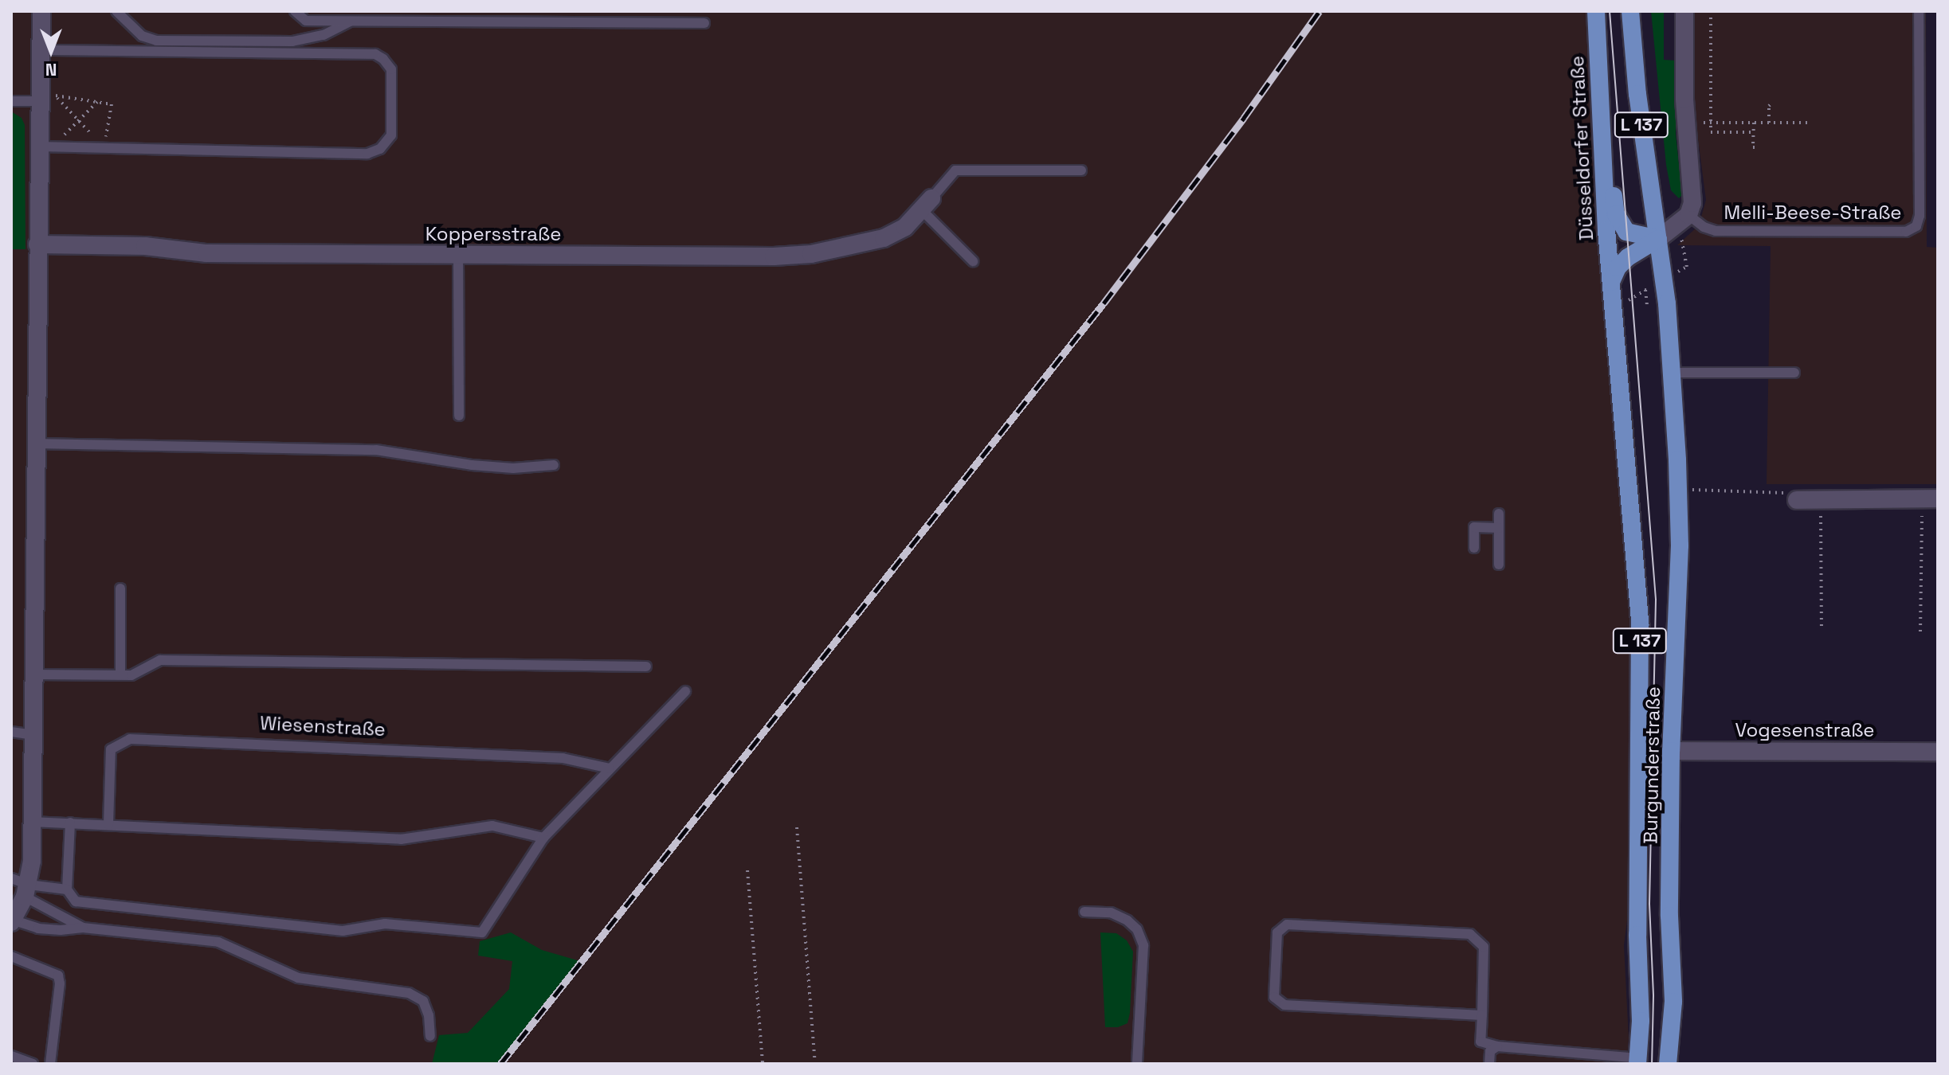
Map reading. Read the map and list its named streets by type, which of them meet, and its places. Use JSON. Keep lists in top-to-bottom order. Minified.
{"streets":{"main road":["L 137","Düsseldorfer Straße","Burgunderstraße"],"street":["Koppersstraße","Vogesenstraße"],"lane":["Melli-Beese-Straße","Wiesenstraße"]},"crossings":[["L 137","Burgunderstraße"],["Düsseldorfer Straße","Burgunderstraße"],["Vogesenstraße","Burgunderstraße"]],"north":"bottom"}
